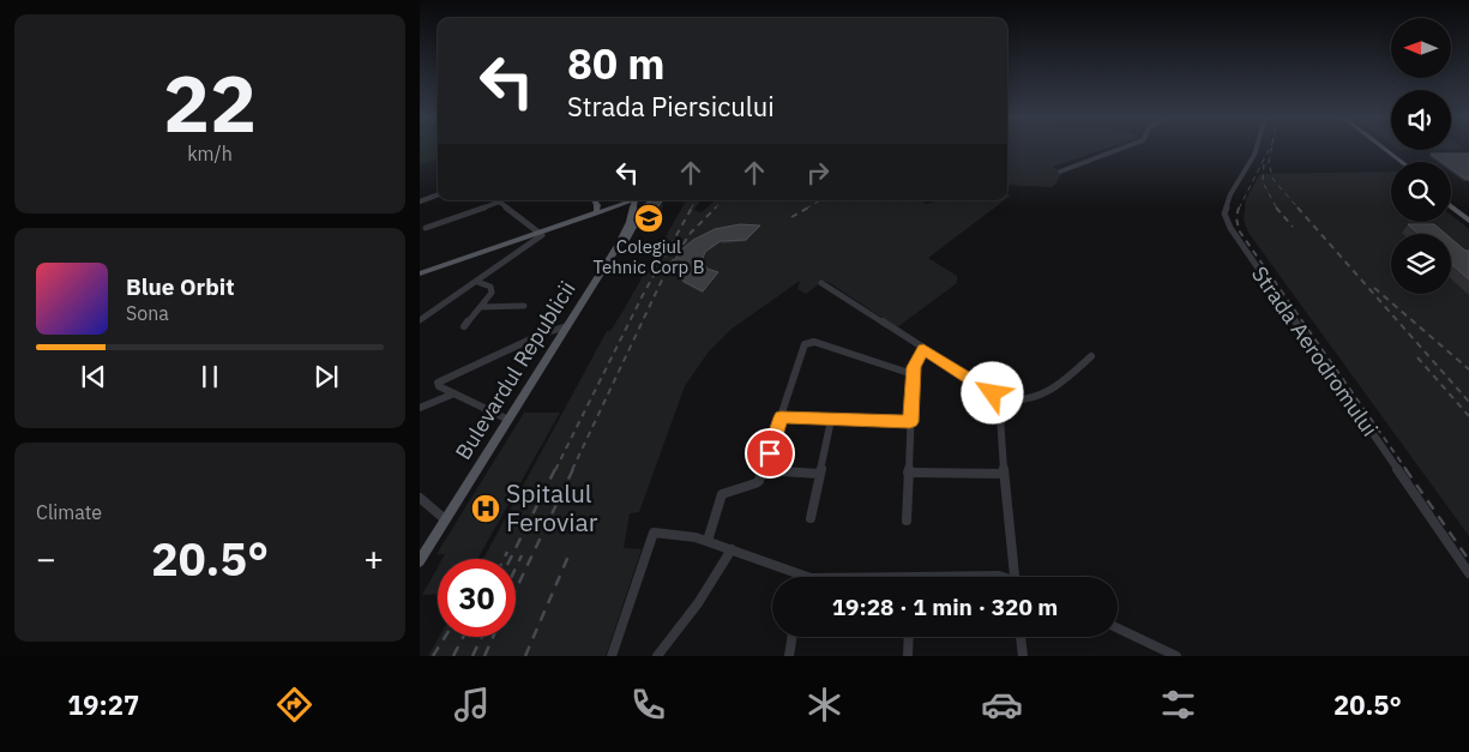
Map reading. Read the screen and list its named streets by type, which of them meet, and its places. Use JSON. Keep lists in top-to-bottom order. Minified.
{"streets":{"main road":["Bulevardul Republicii"],"street":["Strada Aerodromului"]},"places":{"school or university":["Colegiul Tehnic Corp B"],"hospital":["Spitalul Feroviar"]},"north":"left","page":{"tile":[["22","km/h"],"Climate"],"turn":["80 m","Strada Piersicului"],"song":["Blue Orbit","Sona"],"heat":["−","20.5°","+"],"limit":"30","trip":"19:28 · 1 min · 320 m","tabs":["19:27","20.5°"]}}
